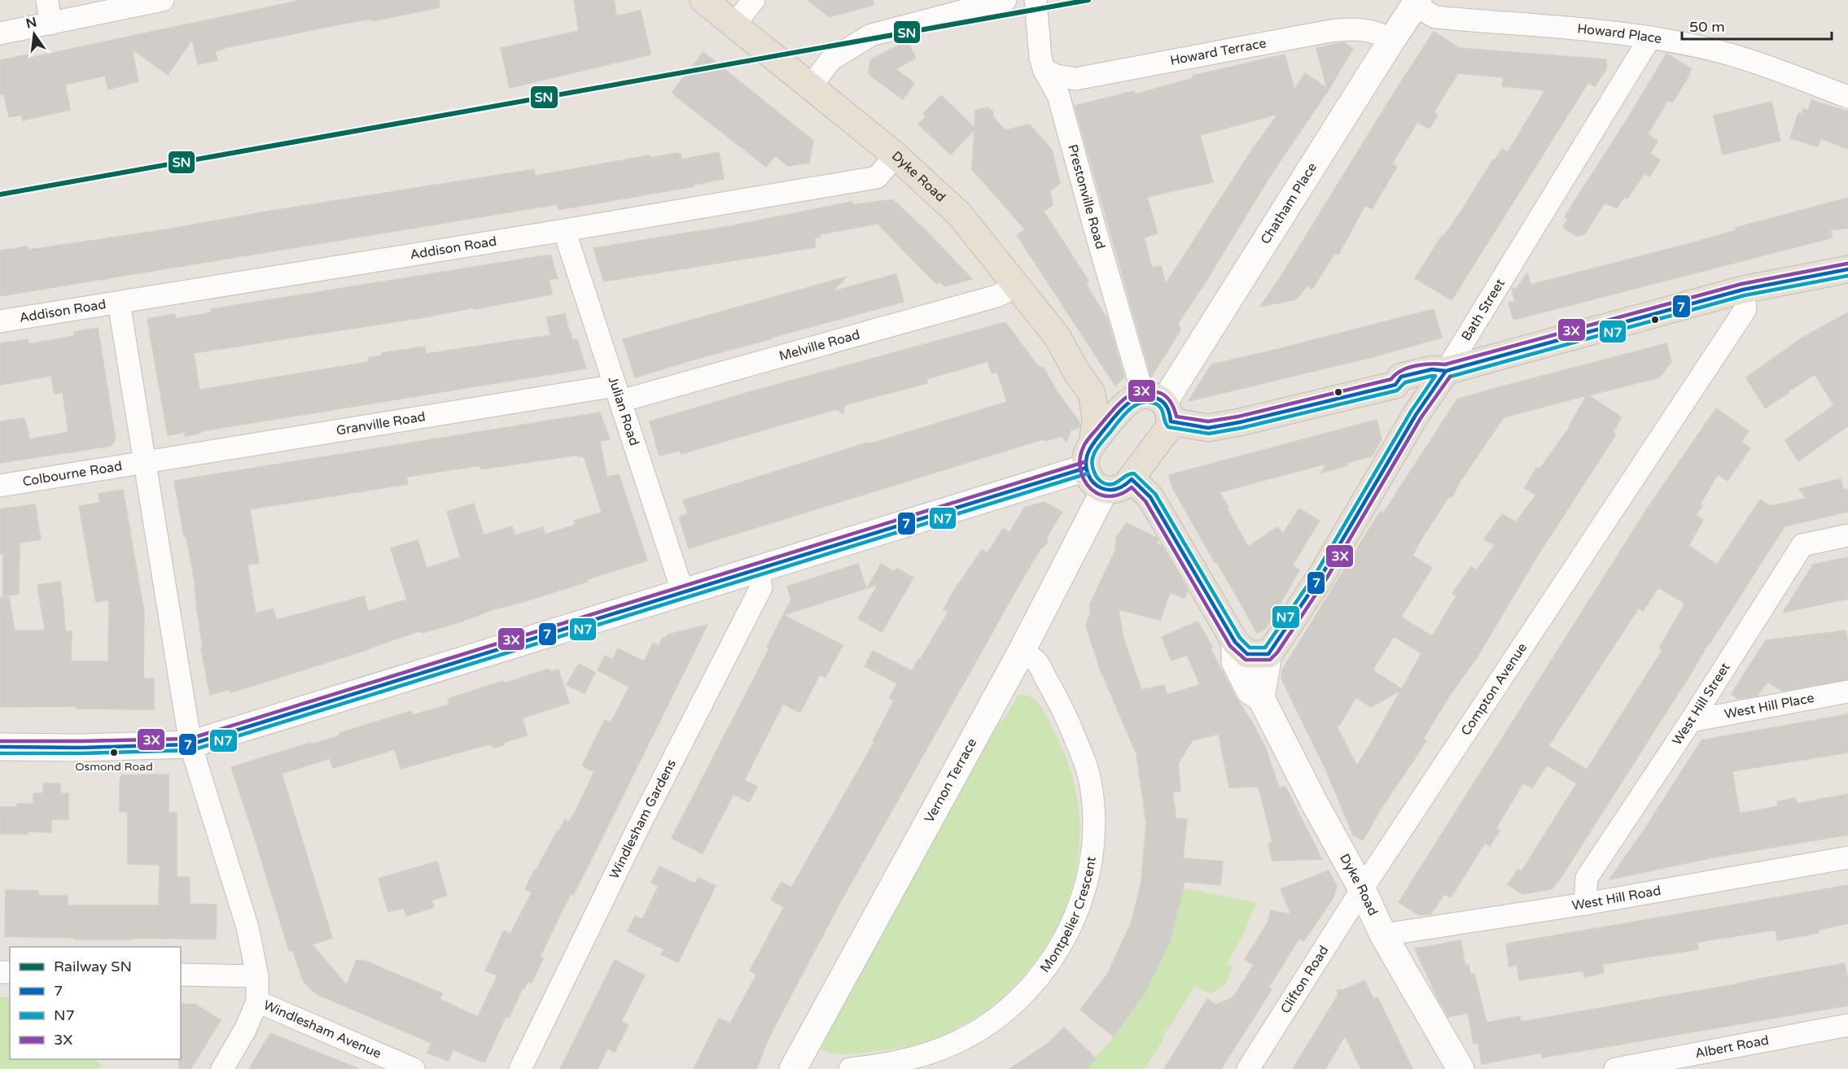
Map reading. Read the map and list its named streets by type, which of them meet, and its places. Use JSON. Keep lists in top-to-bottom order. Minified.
{"streets":{"main road":["Dyke Road","Chatham Place","Bath Street","Vernon Terrace"],"street":["Howard Place","Howard Terrace","Prestonville Road","Addison Road","Melville Road","Julian Road","Granville Road","Colbourne Road","Compton Avenue","West Hill Street","West Hill Place","Windlesham Gardens","West Hill Road","Montpelier Crescent","Clifton Road","Windlesham Avenue","Albert Road"]},"crossings":[["Howard Place","Chatham Place"],["Howard Place","Bath Street"],["Howard Terrace","Prestonville Road"],["Howard Terrace","Chatham Place"],["Dyke Road","Addison Road"],["Dyke Road","Bath Street"],["Dyke Road","Melville Road"],["Dyke Road","Compton Avenue"],["Dyke Road","West Hill Road"],["Dyke Road","Clifton Road"],["Prestonville Road","Chatham Place"],["Addison Road","Julian Road"],["Melville Road","Julian Road"],["Melville Road","Granville Road"],["Julian Road","Granville Road"],["Granville Road","Colbourne Road"],["Compton Avenue","Clifton Road"],["West Hill Street","West Hill Place"],["West Hill Street","West Hill Road"],["Vernon Terrace","Montpelier Crescent"]],"places":["Osmond Road"],"lines":["rail line SN","transit line 3X","transit line 7","transit line N7"],"legend":["Railway SN","7","N7","3X"],"scale_bar":"50 m","north":"top"}
